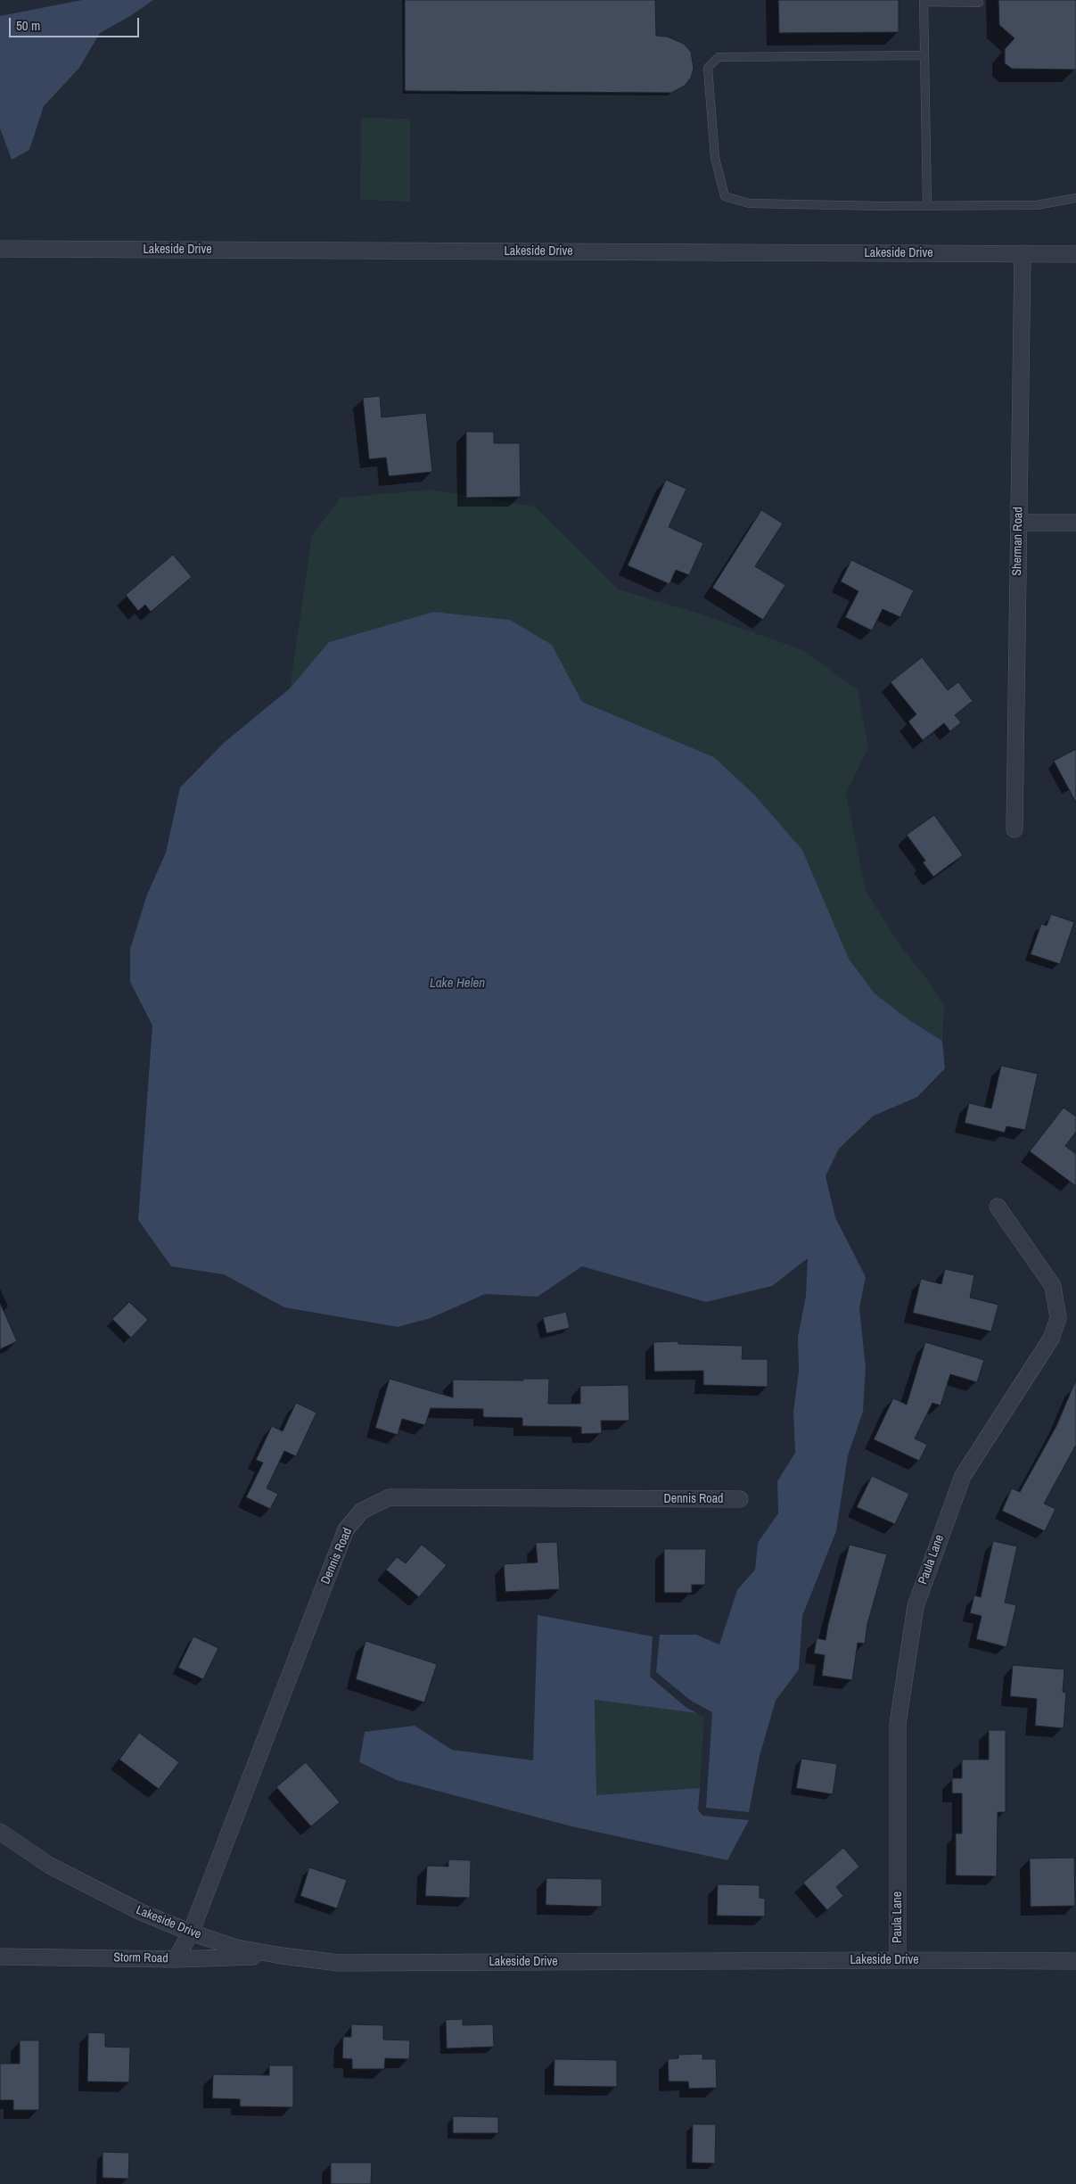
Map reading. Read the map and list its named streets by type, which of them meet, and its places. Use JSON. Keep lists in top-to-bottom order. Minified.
{"streets":{"street":["Lakeside Drive","Sherman Road","Dennis Road","Paula Lane","Storm Road"]},"crossings":[["Lakeside Drive","Sherman Road"],["Lakeside Drive","Dennis Road"],["Lakeside Drive","Paula Lane"],["Lakeside Drive","Storm Road"],["Dennis Road","Storm Road"]],"water":["Lake Helen"],"scale_bar":"50 m"}
